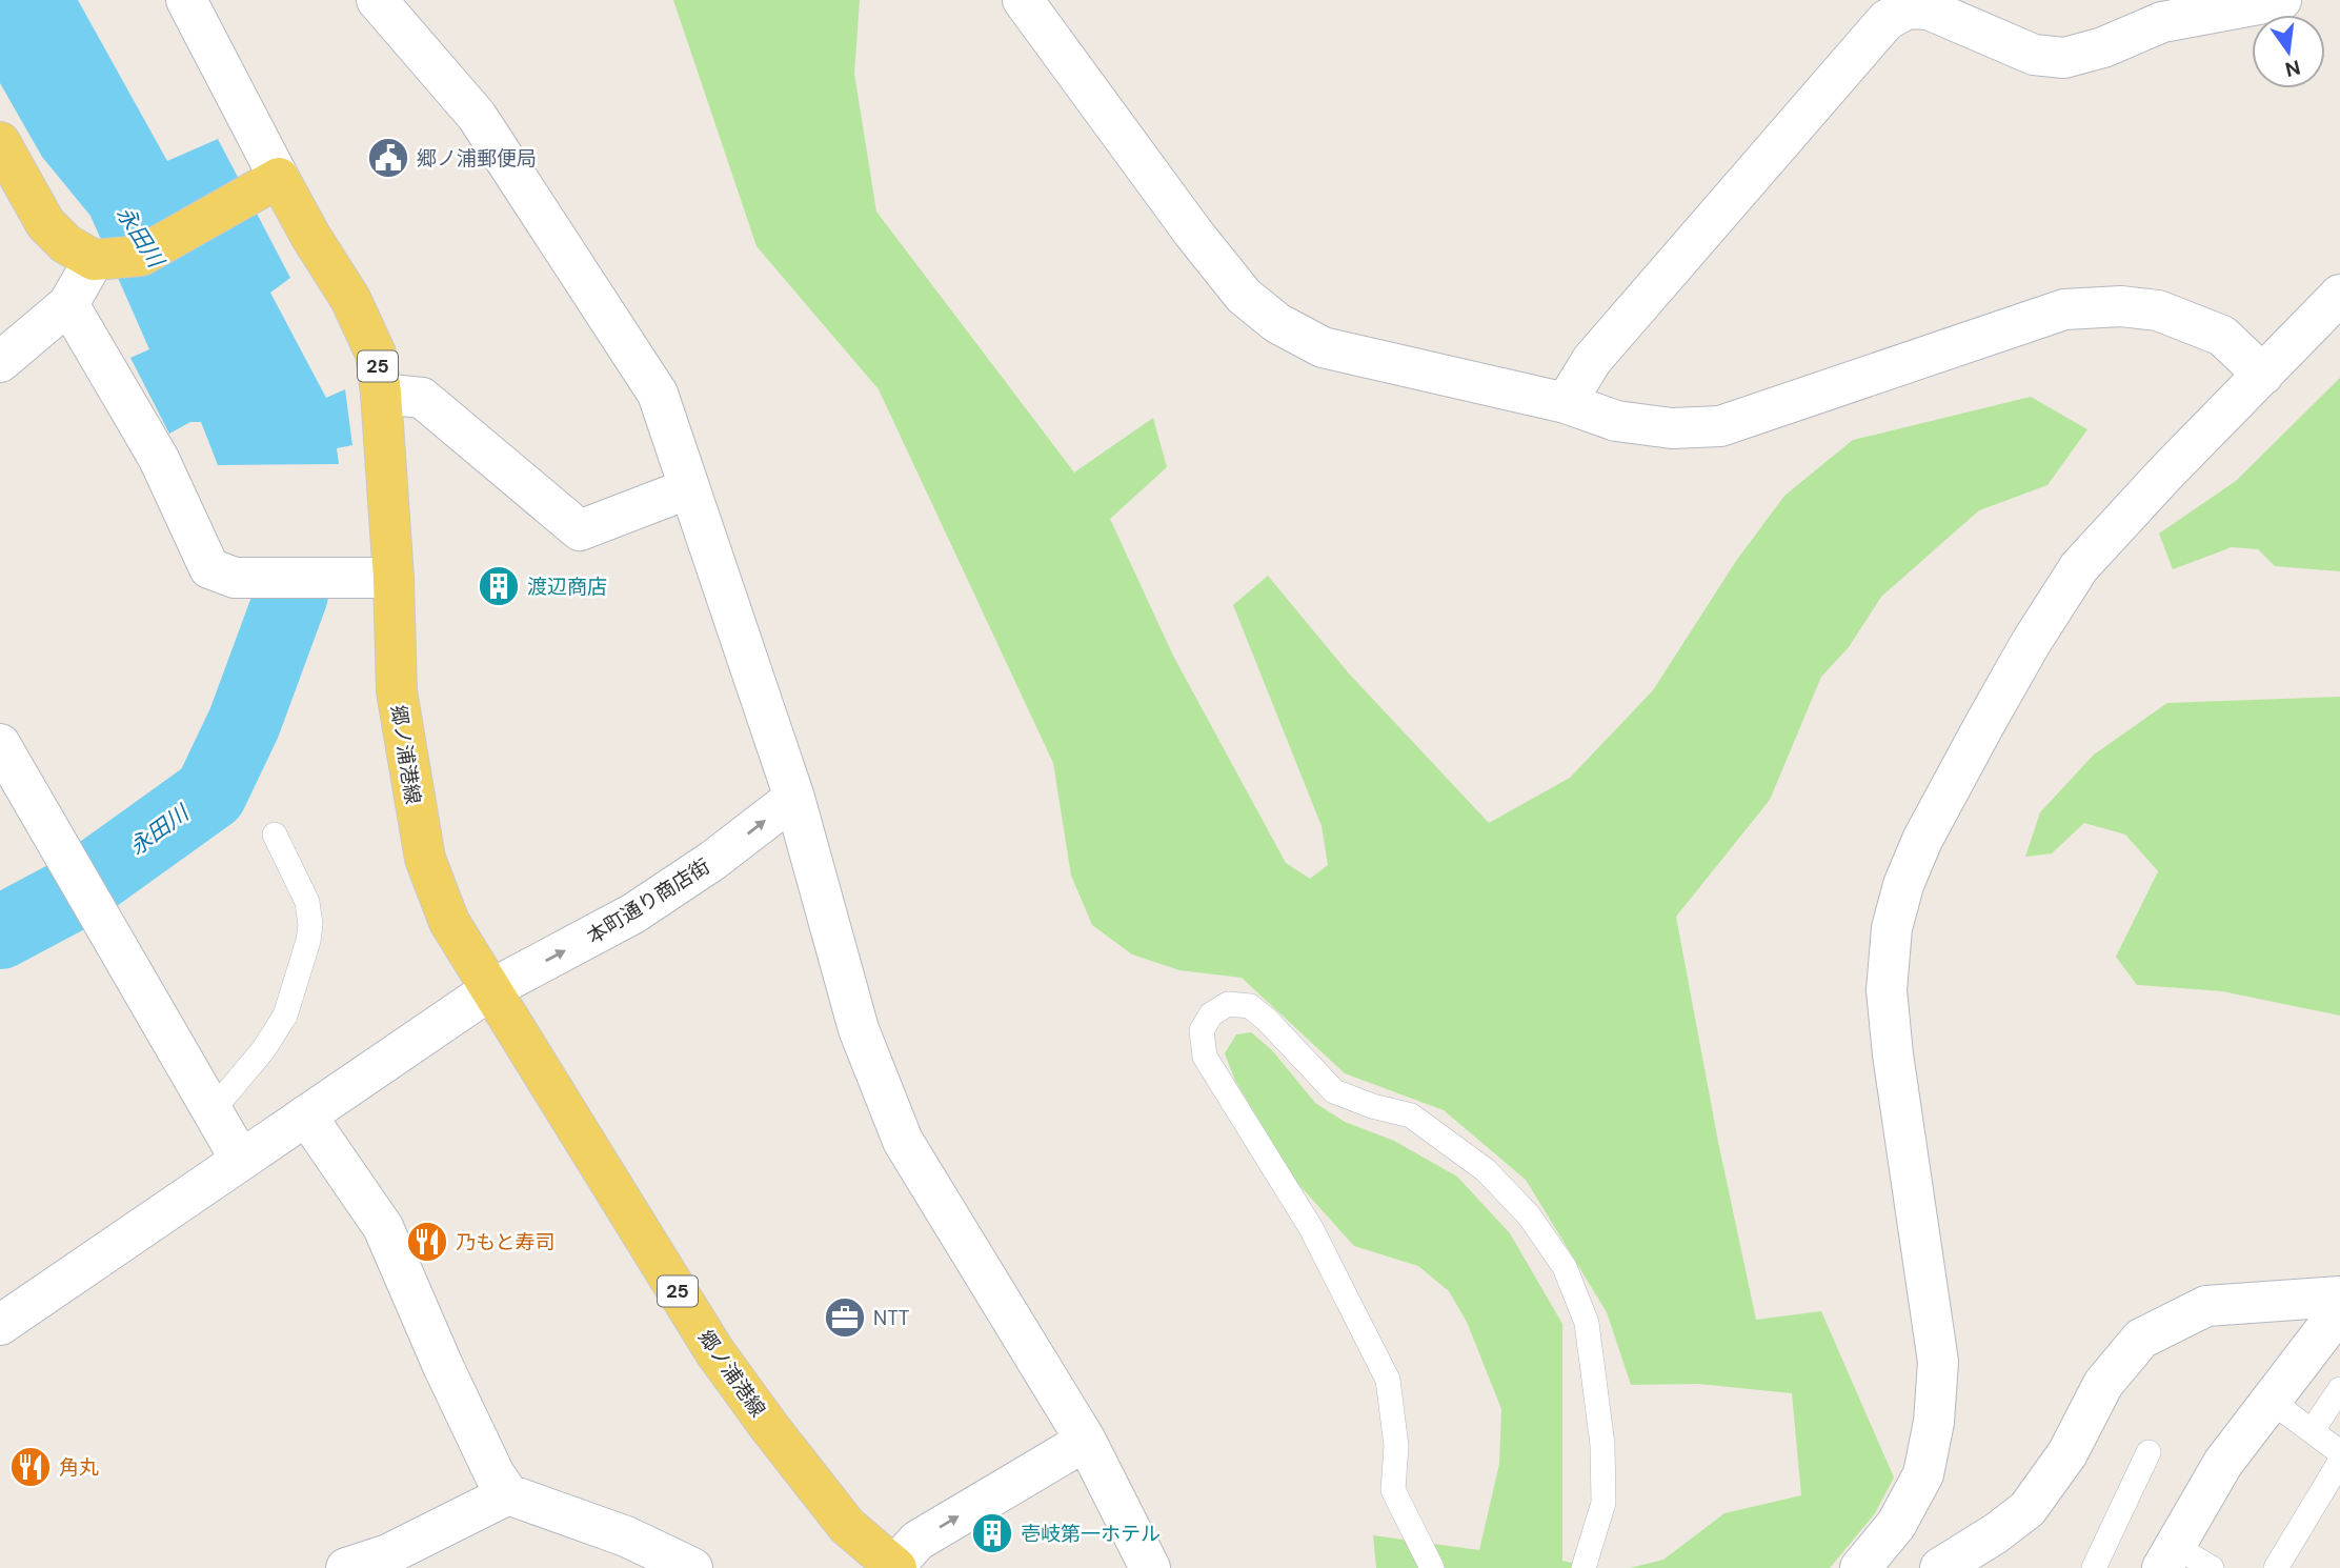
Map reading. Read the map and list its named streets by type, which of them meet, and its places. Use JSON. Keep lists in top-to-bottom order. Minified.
{"streets":{"main road":["25","郷ノ浦港線"],"street":["本町通り商店街"]},"crossings":[["郷ノ浦港線","本町通り商店街"]],"one_way":["本町通り商店街"],"water":["永田川"],"places":{"public building":["郷ノ浦郵便局"],"building":["渡辺商店","壱岐第一ホテル"],"restaurant":["乃もと寿司","角丸"],"office":["NTT"]},"north":"bottom"}
